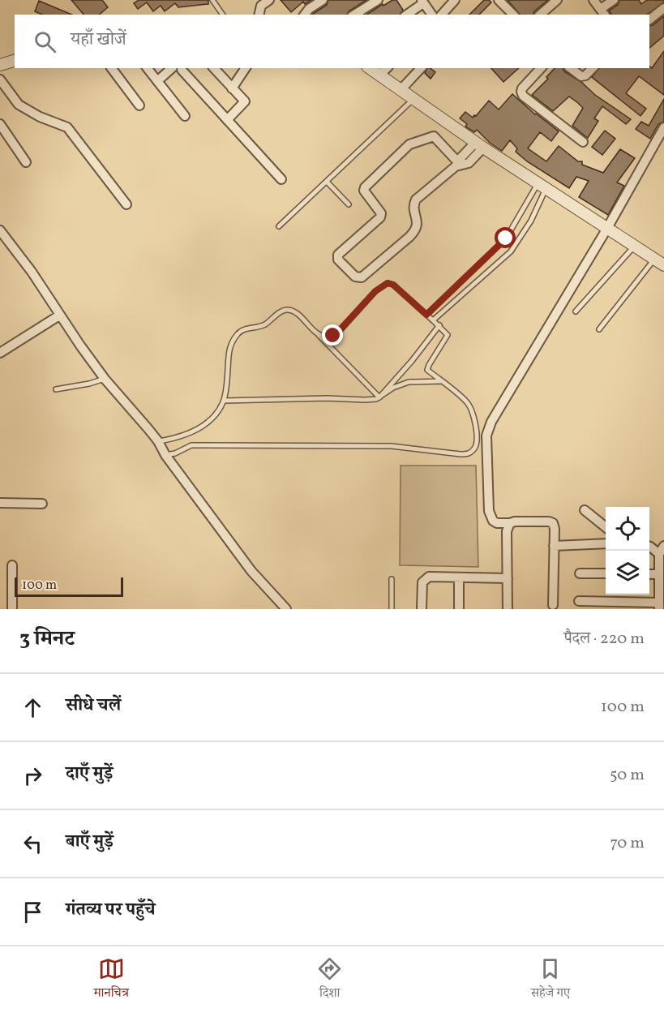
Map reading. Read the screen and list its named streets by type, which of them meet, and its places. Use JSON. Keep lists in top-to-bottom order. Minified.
{"scale_bar":"100 m","page":{"search":"यहाँ खोजें","scale":"100 m","heading":["3 मिनट","पैदल · 220 m"],"list":[["सीधे चलें","100 m"],["दाएँ मुड़ें","50 m"],["बाएँ मुड़ें","70 m"],"गंतव्य पर पहुँचे"],"nav":["मानचित्र","दिशा","सहेजे गए"]}}
